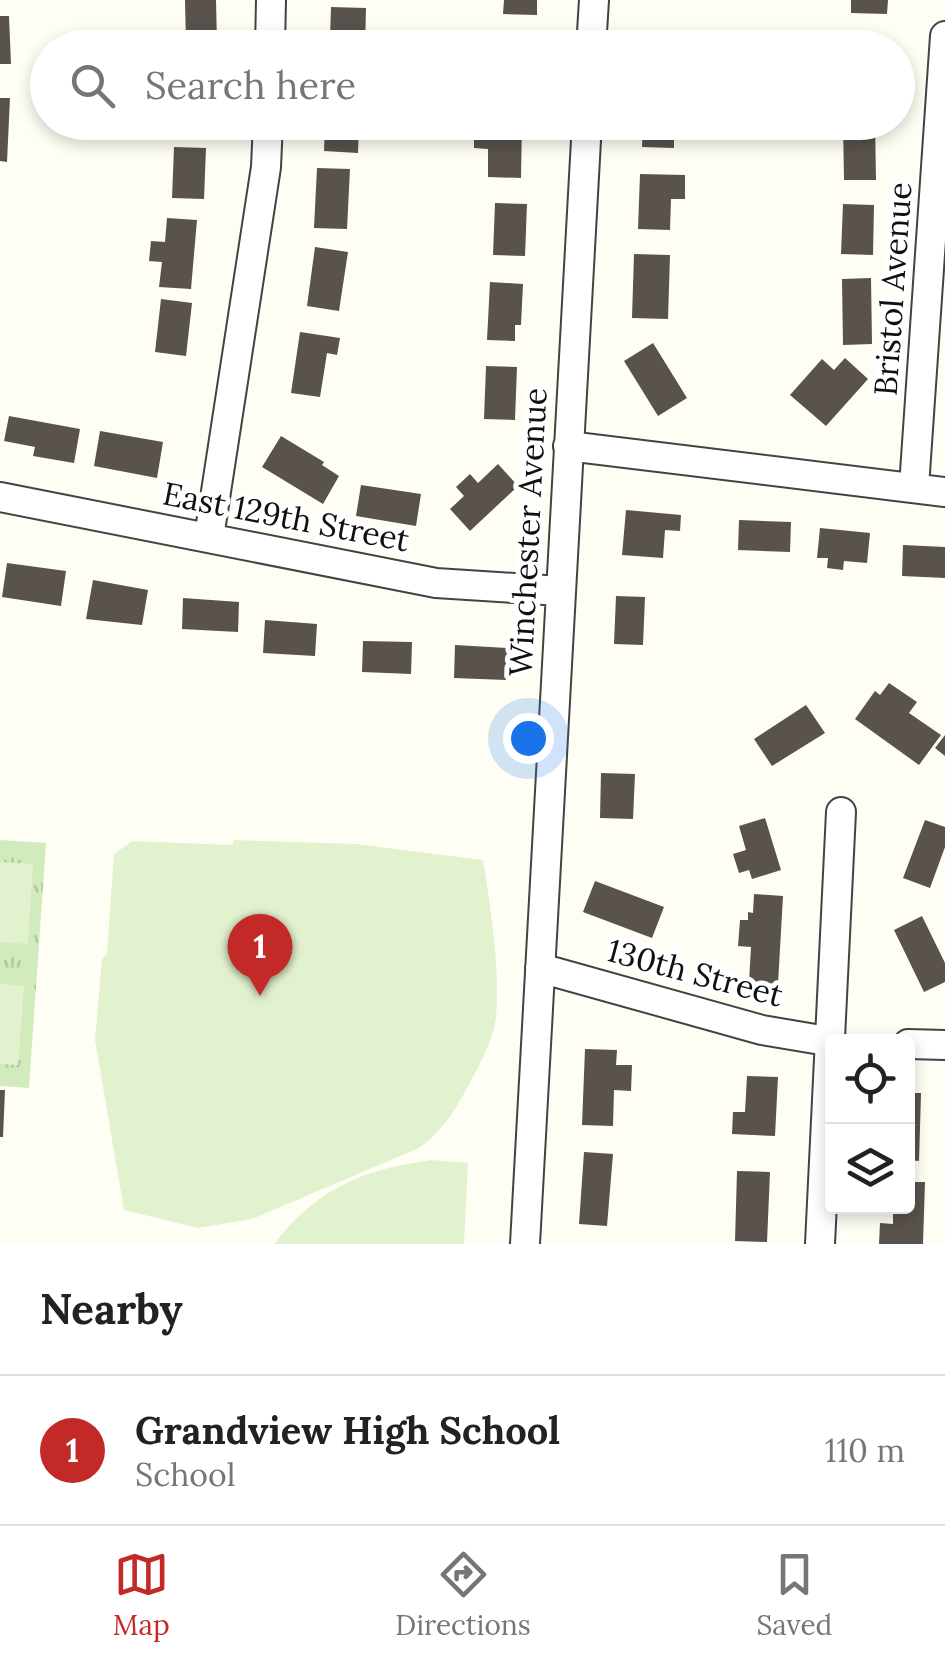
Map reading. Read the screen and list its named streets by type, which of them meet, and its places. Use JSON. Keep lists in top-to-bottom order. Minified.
{"streets":{"street":["Bristol Avenue","East 129th Street","Winchester Avenue","130th Street"]},"crossings":[["East 129th Street","Winchester Avenue"],["Winchester Avenue","130th Street"]],"page":{"search":"Search here","pins":"1","heading":"Nearby","list":[{"mark":"1","name":"Grandview High School","note":"School","value":"110 m"}],"nav":["Map","Directions","Saved"]}}
